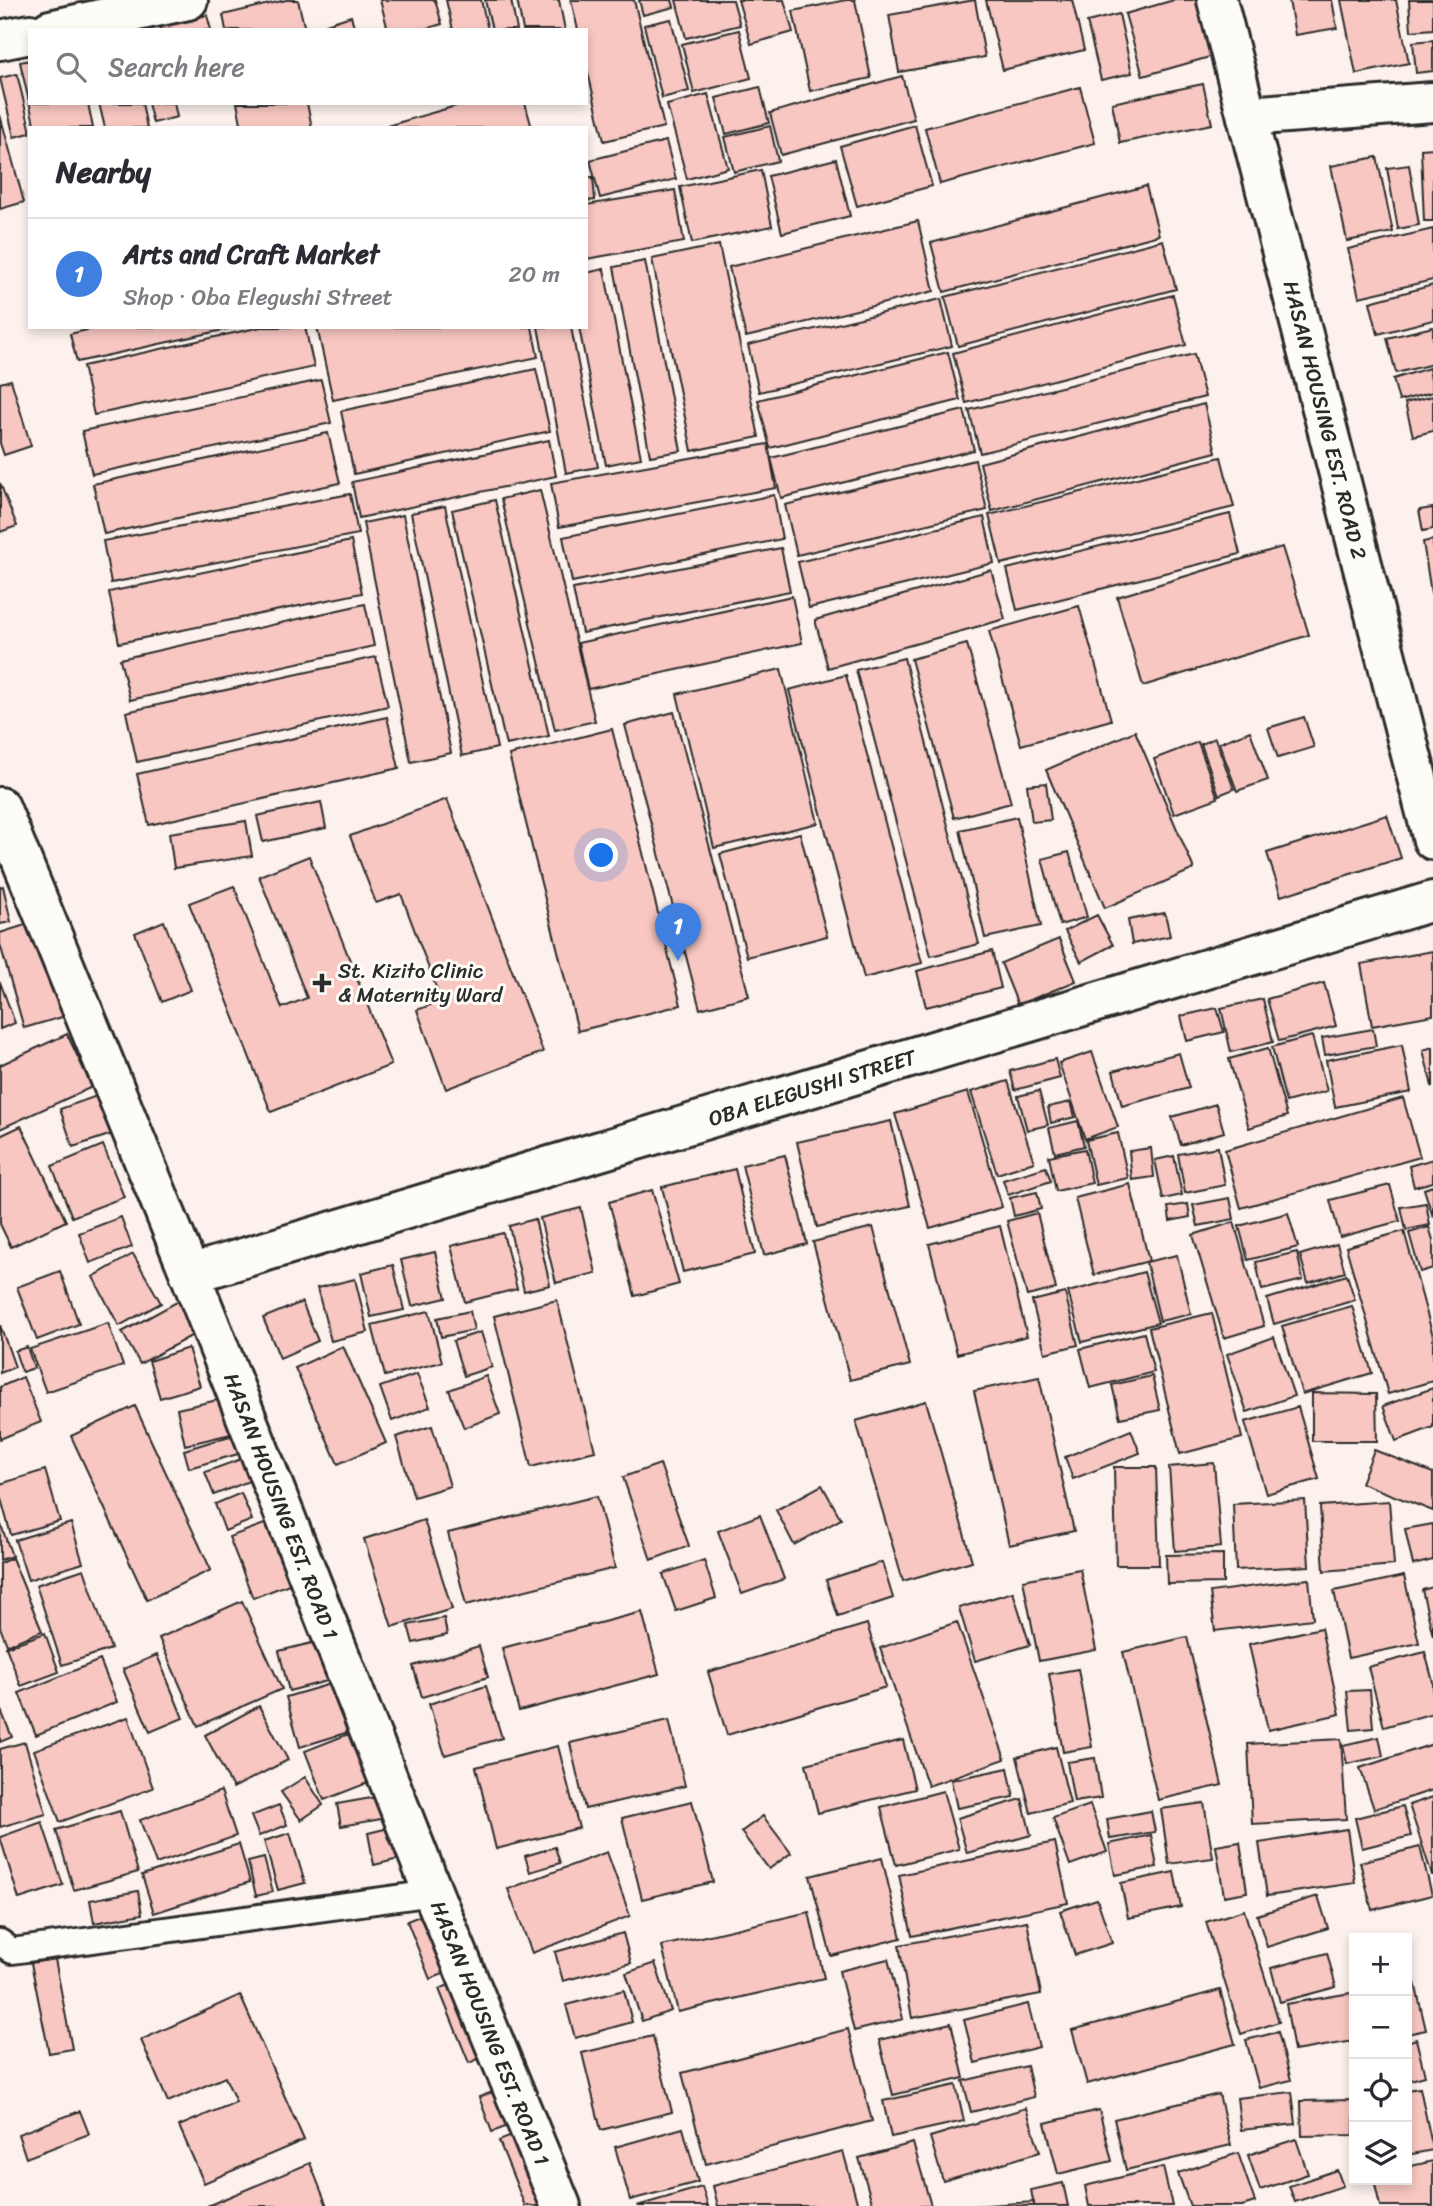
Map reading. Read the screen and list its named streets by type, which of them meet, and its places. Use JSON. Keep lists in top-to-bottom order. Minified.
{"streets":{"street":["HASAN HOUSING EST. ROAD 2","OBA ELEGUSHI STREET","HASAN HOUSING EST. ROAD 1"]},"crossings":[["OBA ELEGUSHI STREET","HASAN HOUSING EST. ROAD 1"]],"places":{"health":["St. Kizito Clinic & Maternity Ward"]},"page":{"search":"Search here","heading":"Nearby","list":[{"mark":"1","name":"Arts and Craft Market","note":"Shop · Oba Elegushi Street","value":"20 m"}],"pins":"1","map_buttons":["+","−"]}}
